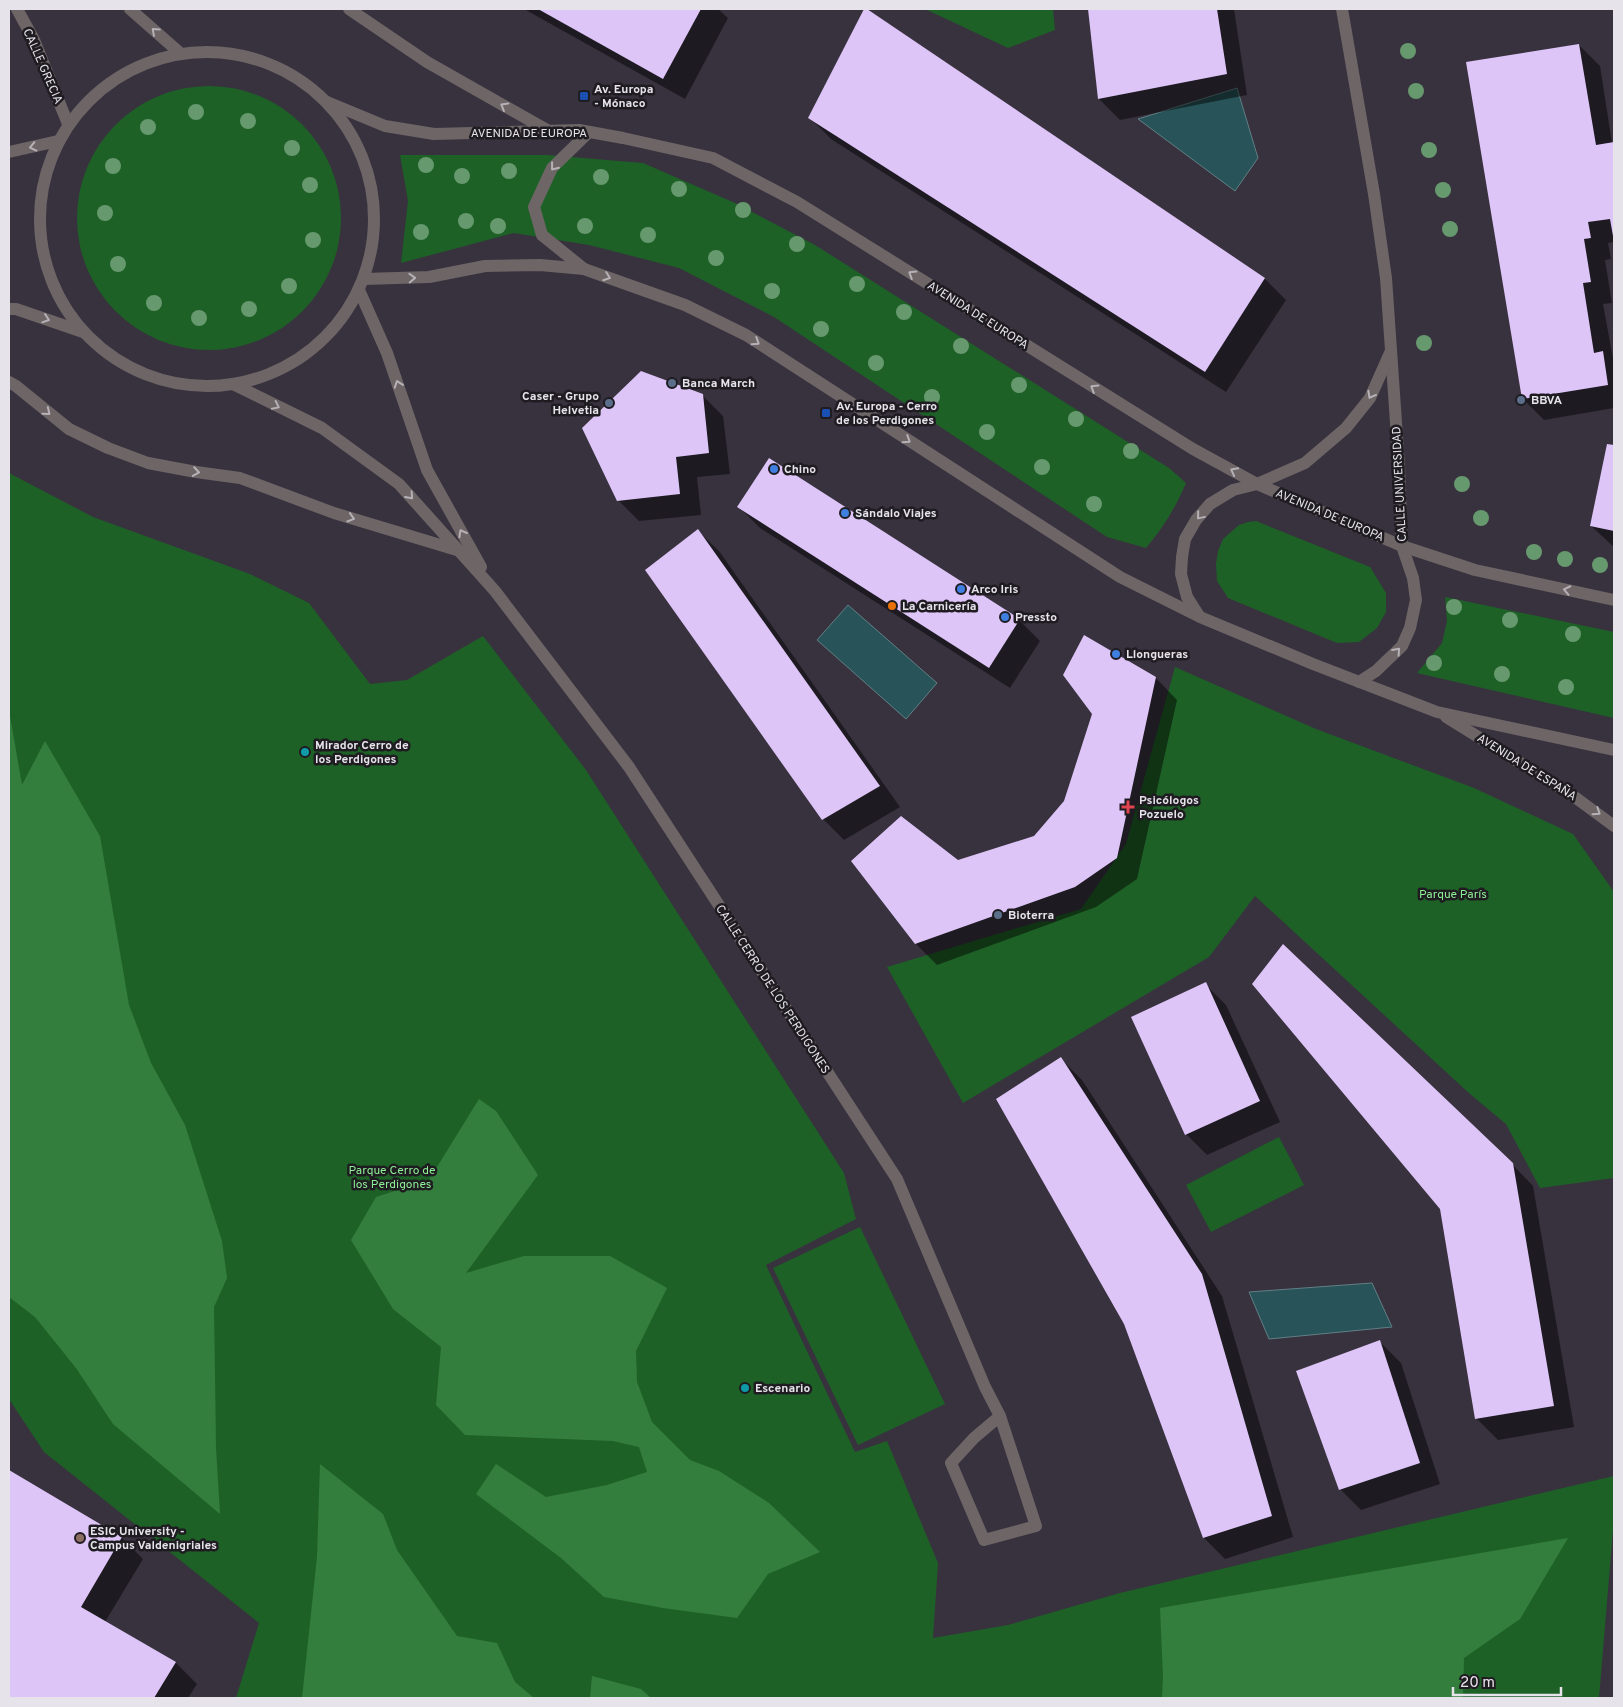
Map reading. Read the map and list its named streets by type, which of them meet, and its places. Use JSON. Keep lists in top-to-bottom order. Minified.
{"streets":{"street":["CALLE GRECIA","AVENIDA DE EUROPA","CALLE UNIVERSIDAD","AVENIDA DE ESPAÑA","CALLE CERRO DE LOS PERDIGONES"]},"crossings":[["AVENIDA DE EUROPA","CALLE UNIVERSIDAD"]],"one_way":["AVENIDA DE EUROPA"],"parks":["Parque París","Parque Cerro de los Perdigones"],"places":{"transit":["Av. Europa - Mónaco","Av. Europa - Cerro de los Perdigones"],"other":["Banca March","BBVA","Caser - Grupo Helvetia","Chino","Sándalo Viajes","Arco Iris","La Carnicería","Pressto","Llongueras","Mirador Cerro de los Perdigones","Bioterra","Escenario","ESIC University - Campus Valdenigriales"],"health":["Psicólogos Pozuelo"]},"scale_bar":"20 m"}
